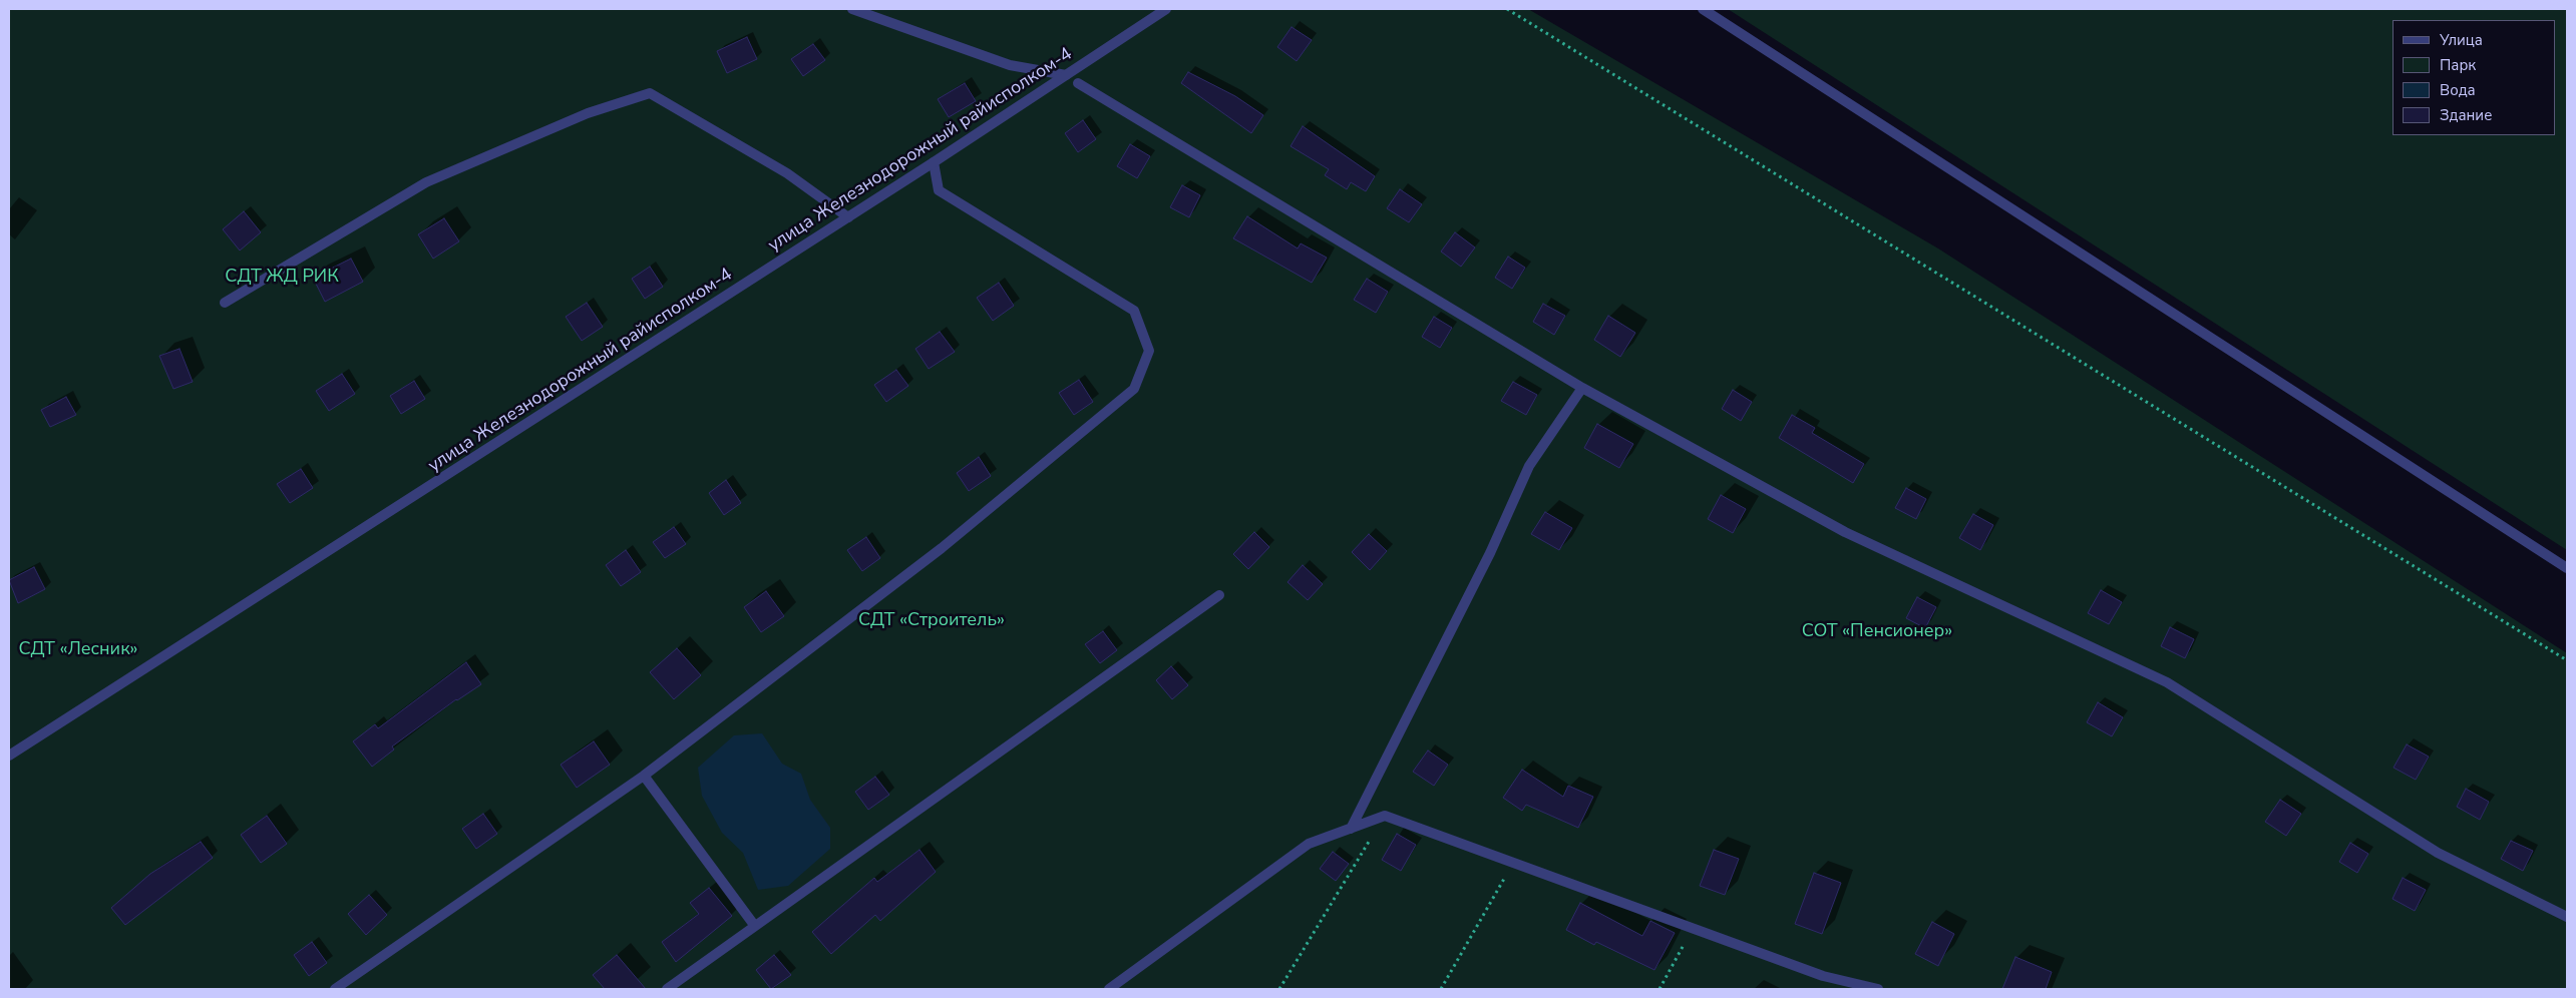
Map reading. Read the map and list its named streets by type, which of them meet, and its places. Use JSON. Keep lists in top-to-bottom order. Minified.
{"streets":{"street":["улица Железнодорожный райисполком-4"]},"parks":["СДТ ЖД РИК","СДТ «Строитель»","СОТ «Пенсионер»","СДТ «Лесник»"],"legend":["Улица","Парк","Вода","Здание"]}
